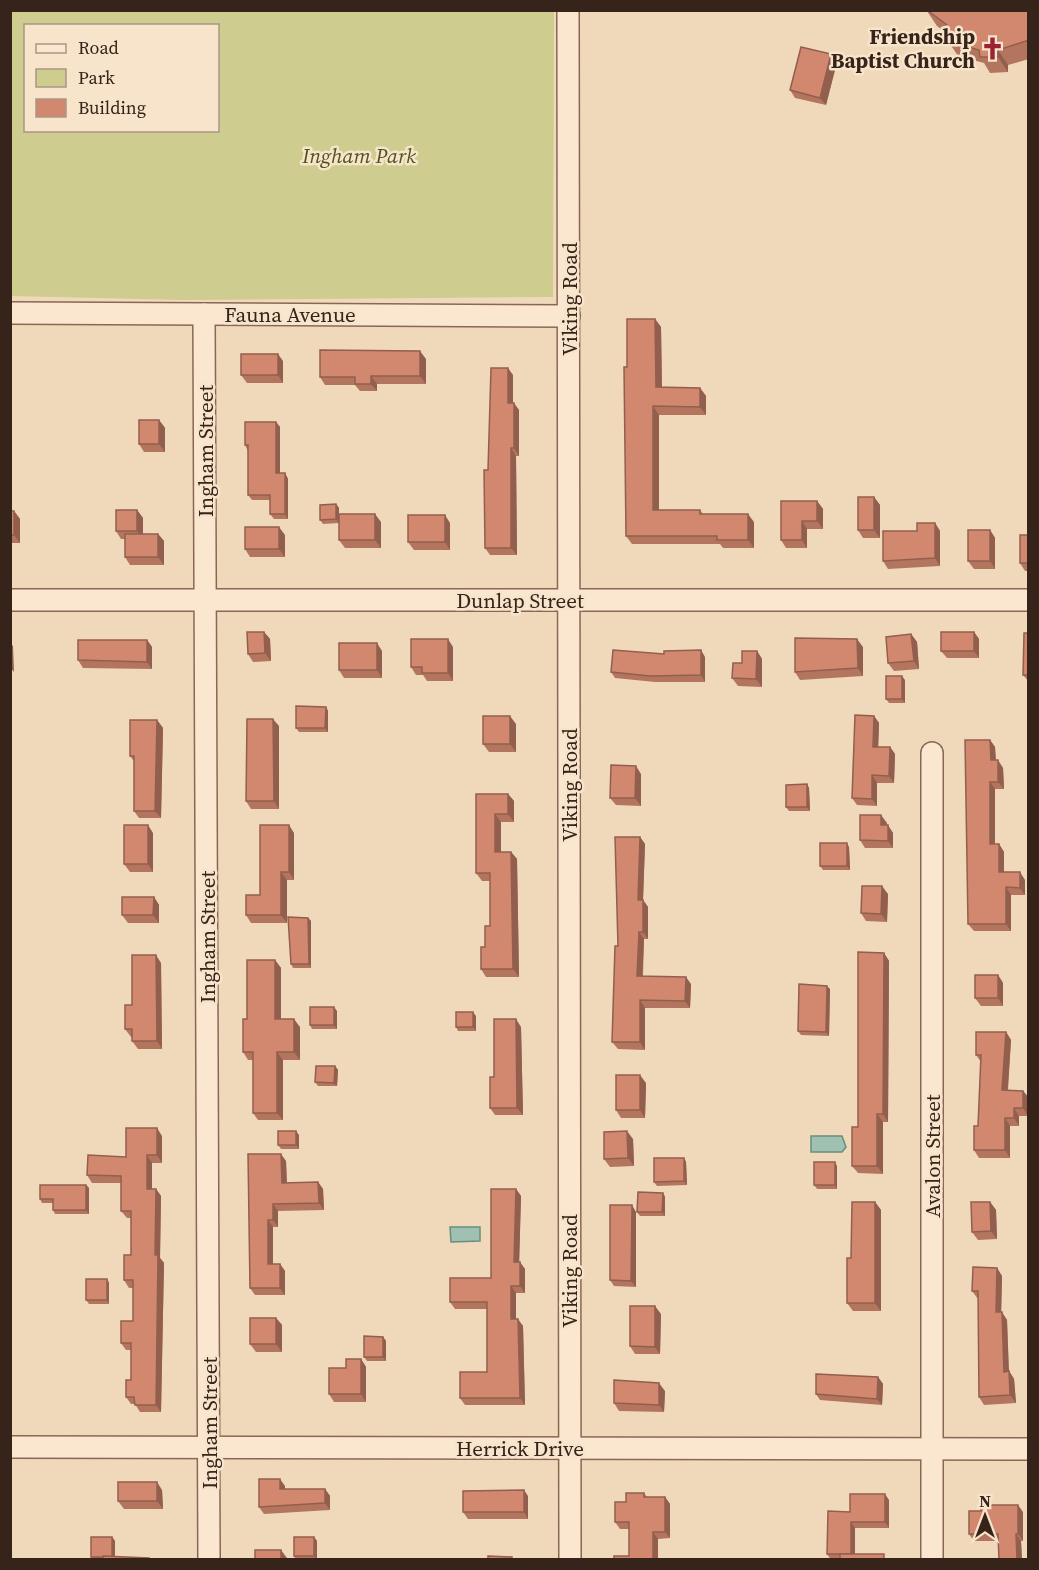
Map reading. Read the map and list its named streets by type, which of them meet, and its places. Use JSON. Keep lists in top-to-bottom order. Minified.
{"streets":{"street":["Viking Road","Fauna Avenue","Ingham Street","Dunlap Street","Avalon Street","Herrick Drive"]},"crossings":[["Viking Road","Fauna Avenue"],["Viking Road","Dunlap Street"],["Viking Road","Herrick Drive"],["Fauna Avenue","Ingham Street"],["Ingham Street","Dunlap Street"],["Ingham Street","Herrick Drive"],["Avalon Street","Herrick Drive"]],"parks":["Ingham Park"],"places":{"church":["Friendship Baptist Church"]},"legend":["Road","Park","Building"],"north":"top"}
